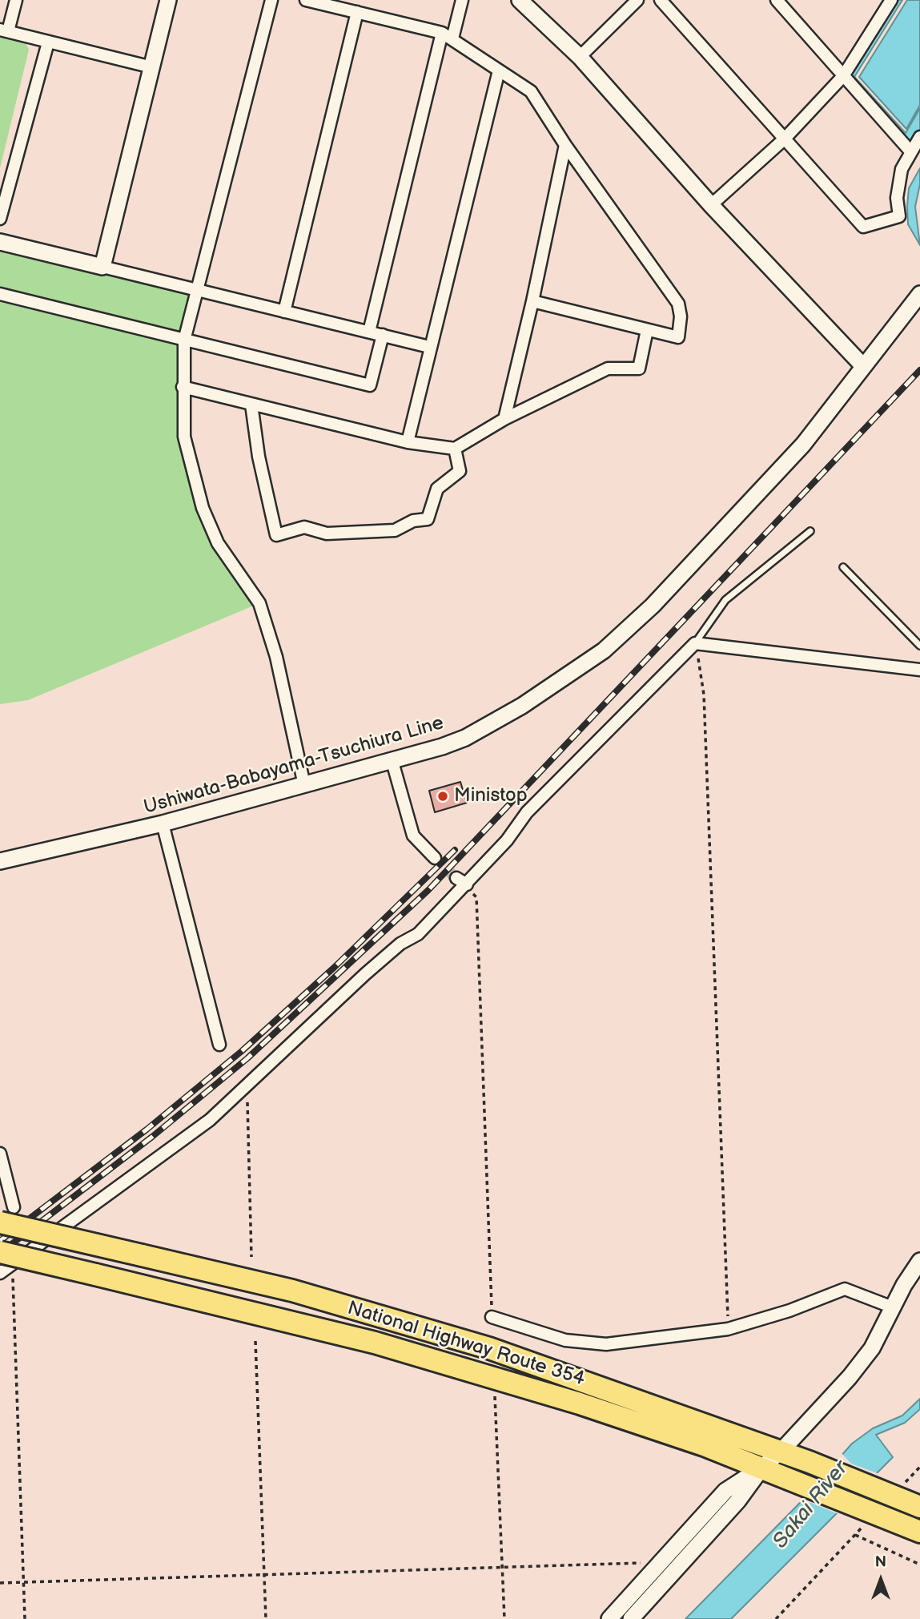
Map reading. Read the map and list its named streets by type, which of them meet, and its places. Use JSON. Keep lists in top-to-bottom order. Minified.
{"streets":{"highway":["National Highway Route 354"],"street":["Ushiwata-Babayama-Tsuchiura Line"]},"water":["Sakai River"],"places":["Ministop"],"north":"top"}
